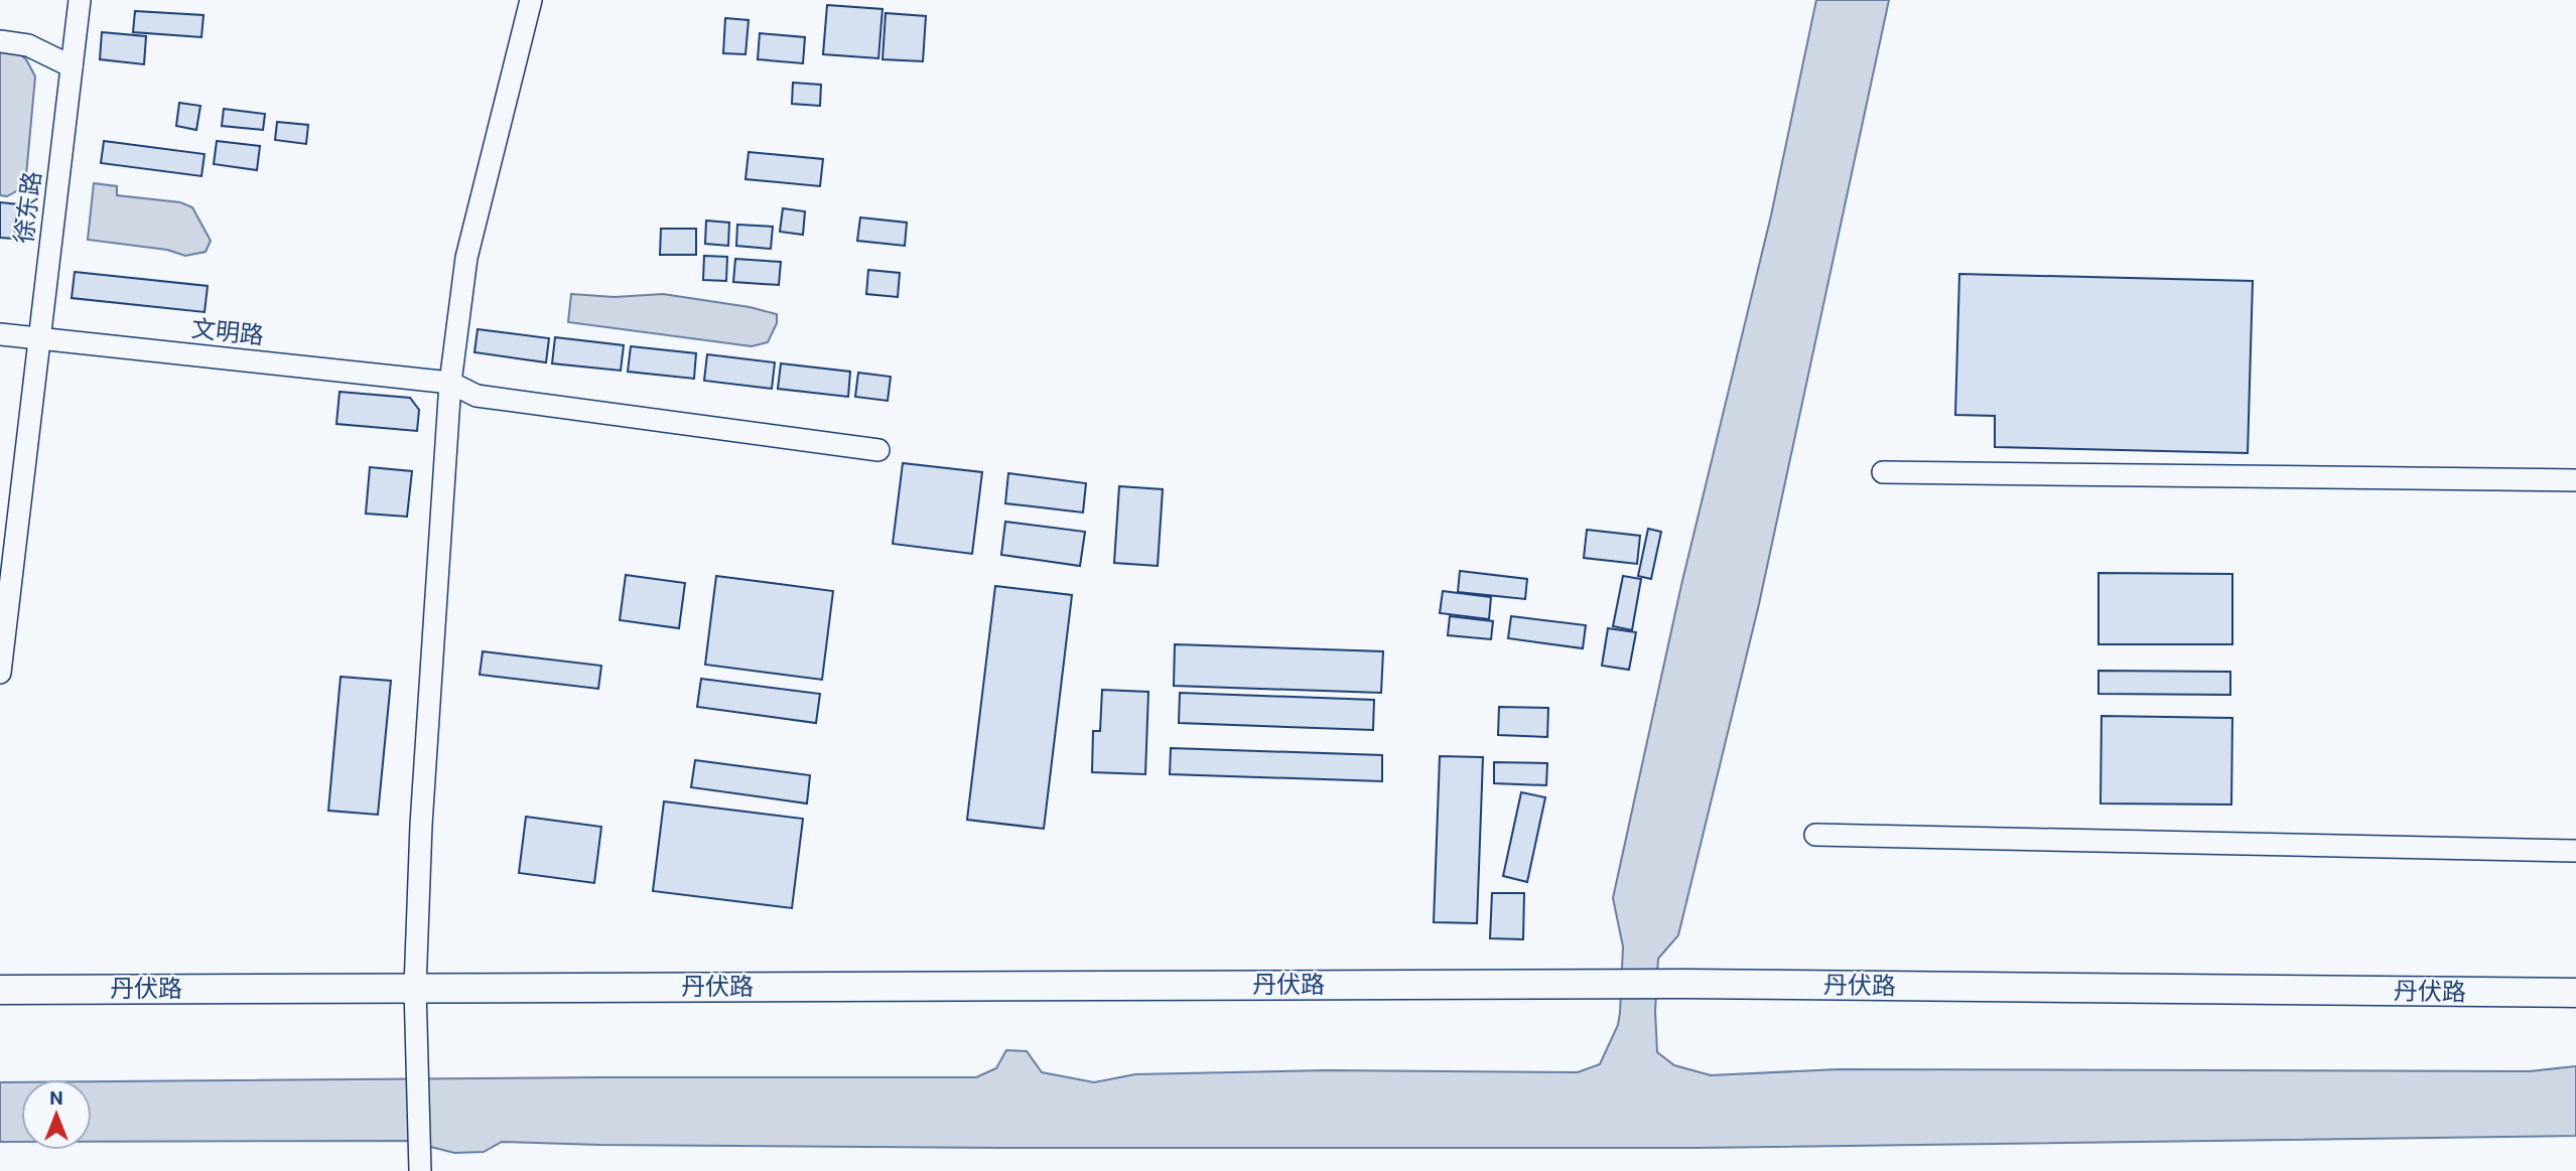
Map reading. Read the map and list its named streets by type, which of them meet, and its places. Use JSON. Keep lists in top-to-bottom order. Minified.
{"streets":{"main road":["丹伏路"],"street":["徐东路","文明路"]},"crossings":[["徐东路","文明路"]],"north":"top"}
